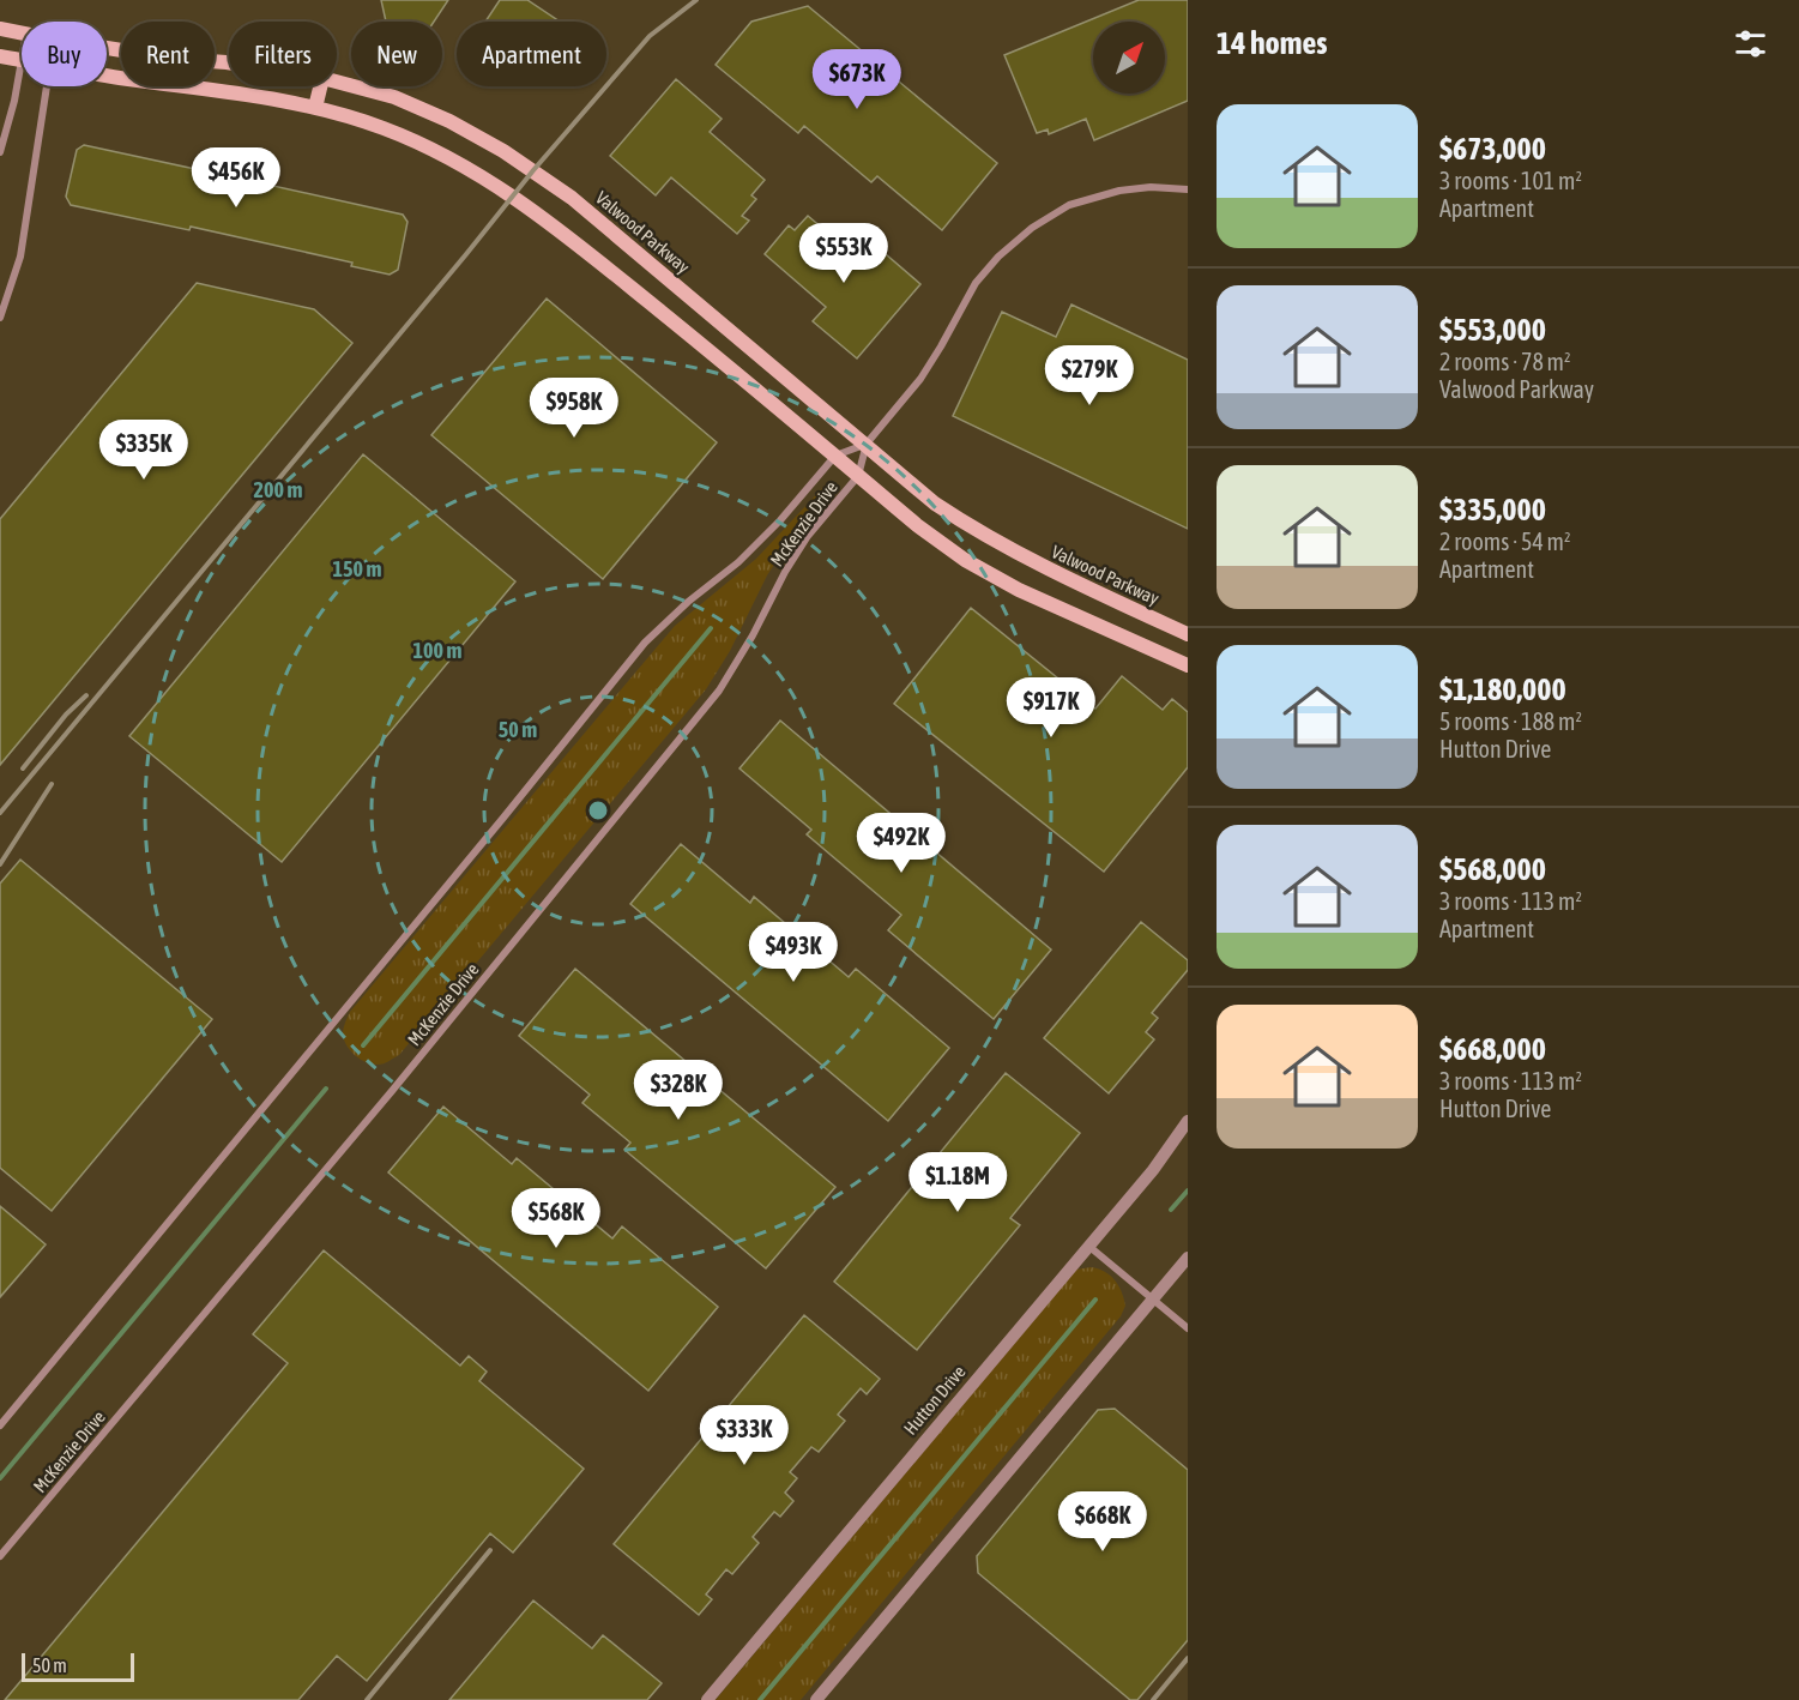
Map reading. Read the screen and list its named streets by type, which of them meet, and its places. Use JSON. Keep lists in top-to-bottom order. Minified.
{"streets":{"main road":["Valwood Parkway"],"street":["McKenzie Drive","Hutton Drive"]},"crossings":[["Valwood Parkway","McKenzie Drive"]],"scale_bar":"50 m","north":"top right","page":{"heading":"14 homes","chip":["Buy","Rent","Filters","New","Apartment"],"price":["$673K","$456K","$553K","$279K","$958K","$335K","$917K","$492K","$493K","$328K","$1.18M","$568K","$333K","$668K"],"list":[{"name":"$673,000","note":"3 rooms · 101 m² · Apartment"},{"name":"$553,000","note":"2 rooms · 78 m² · Valwood Parkway"},{"name":"$335,000","note":"2 rooms · 54 m² · Apartment"},{"name":"$1,180,000","note":"5 rooms · 188 m² · Hutton Drive"},{"name":"$568,000","note":"3 rooms · 113 m² · Apartment"},{"name":"$668,000","note":"3 rooms · 113 m² · Hutton Drive"}],"scale":"50 m"},"rings":["200 m","150 m","100 m","50 m"]}
